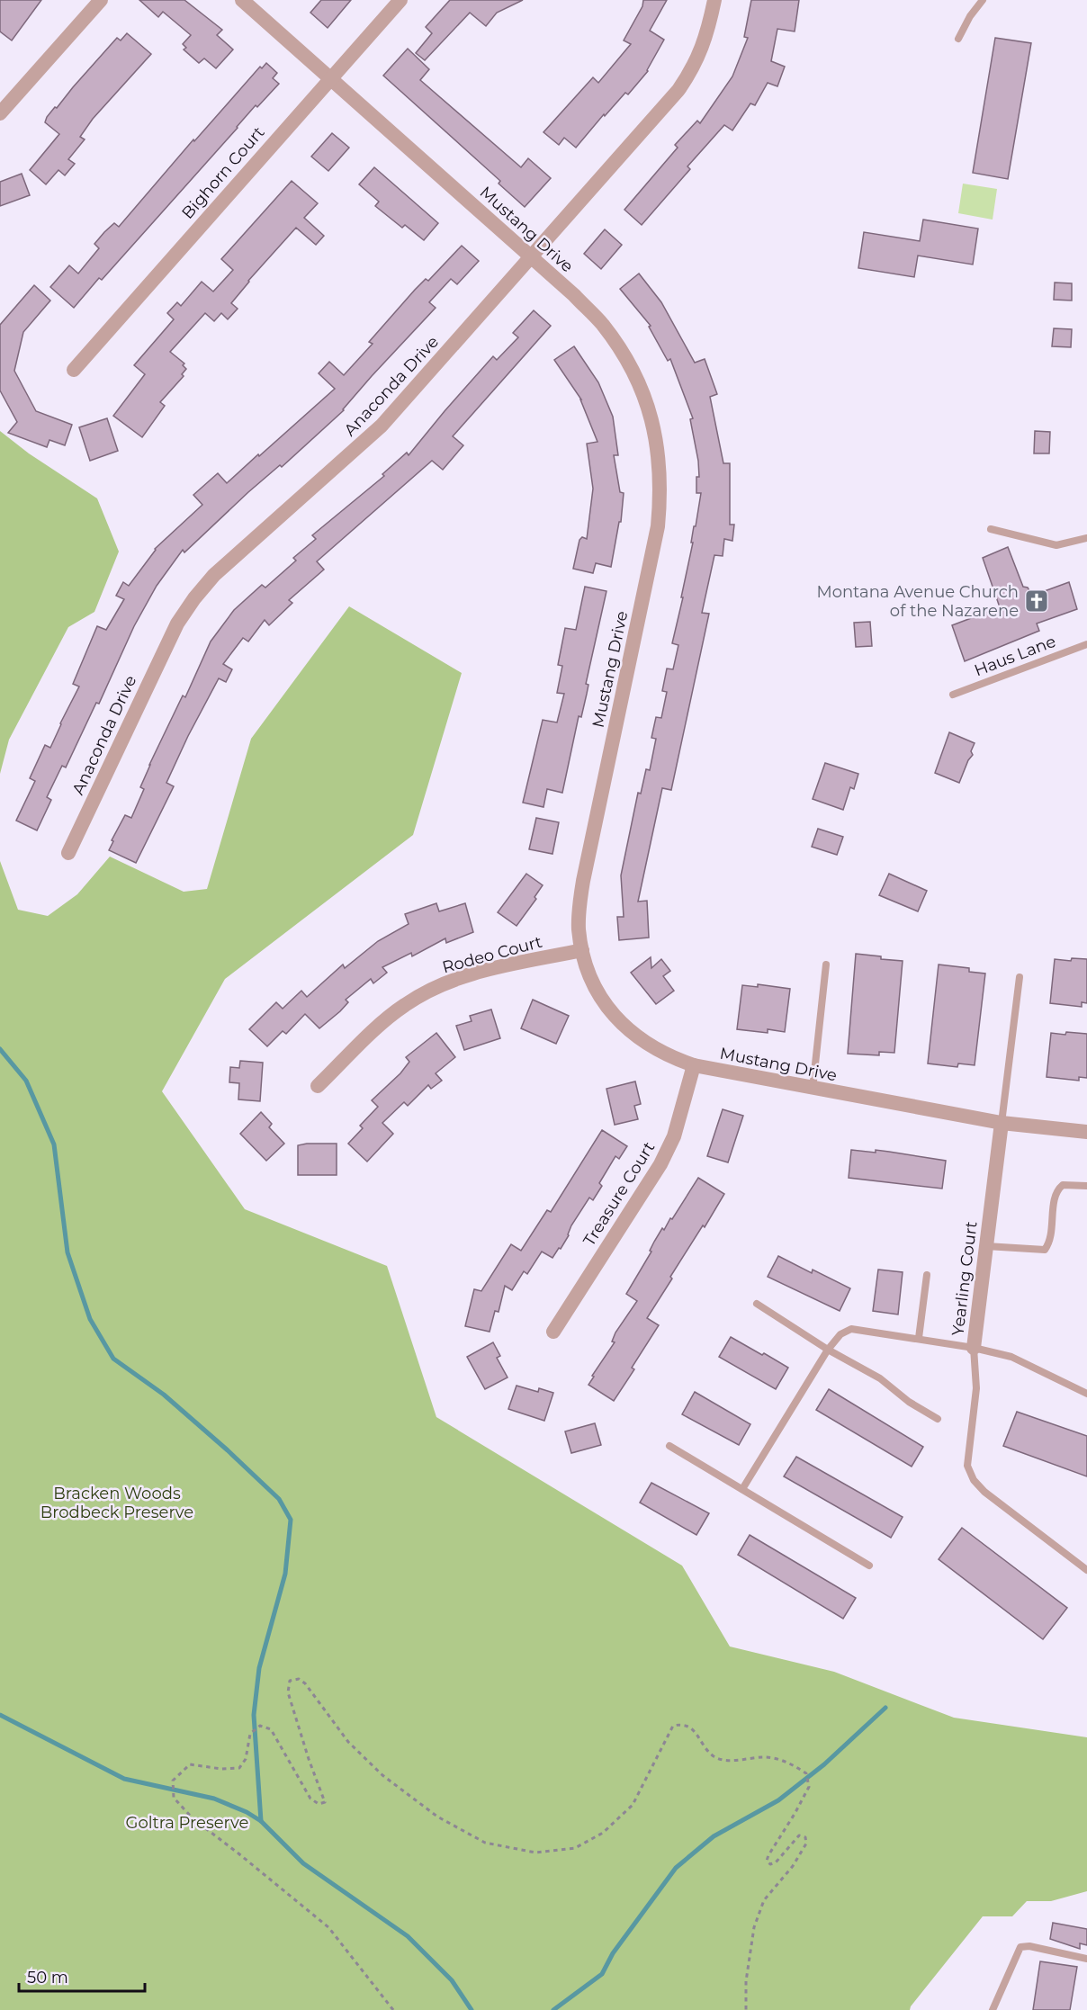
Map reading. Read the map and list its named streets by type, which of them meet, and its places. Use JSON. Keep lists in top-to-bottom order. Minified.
{"streets":{"street":["Bighorn Court","Mustang Drive","Anaconda Drive","Rodeo Court","Treasure Court","Yearling Court"],"lane":["Haus Lane"]},"crossings":[["Bighorn Court","Mustang Drive"],["Mustang Drive","Anaconda Drive"],["Mustang Drive","Rodeo Court"],["Mustang Drive","Treasure Court"],["Mustang Drive","Yearling Court"]],"parks":["Bracken Woods Brodbeck Preserve","Goltra Preserve"],"places":{"church":["Montana Avenue Church of the Nazarene"]},"scale_bar":"50 m"}
